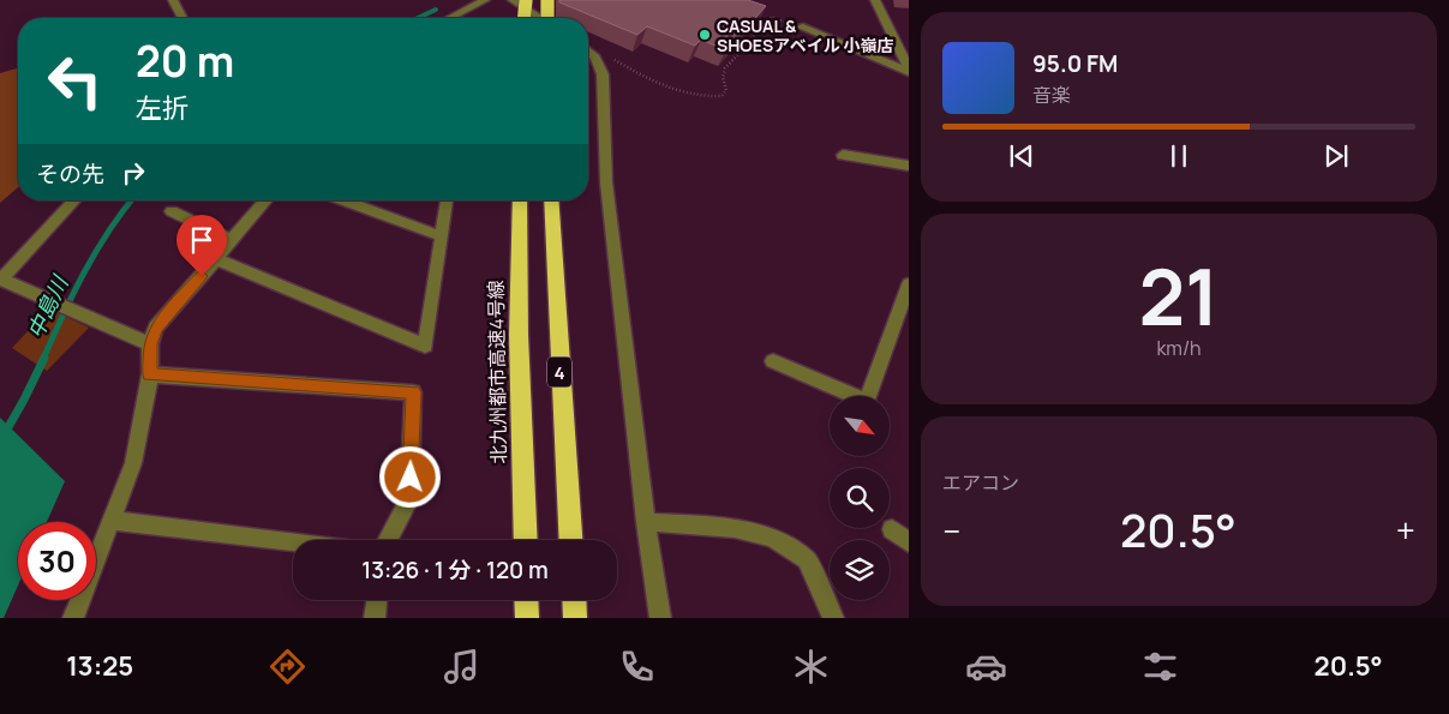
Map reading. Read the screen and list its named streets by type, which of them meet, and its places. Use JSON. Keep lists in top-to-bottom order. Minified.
{"streets":{"highway":["北九州都市高速4号線","4"]},"water":["中島川"],"places":["CASUAL & SHOESアベイル 小嶺店"],"north":"bottom right","page":{"turn":["20 m","左折"],"song":["95.0 FM","音楽"],"then":"その先","tile":[["21","km/h"],"エアコン"],"heat":["−","20.5°","+"],"limit":"30","trip":"13:26 · 1 分 · 120 m","tabs":["13:25","20.5°"]}}
